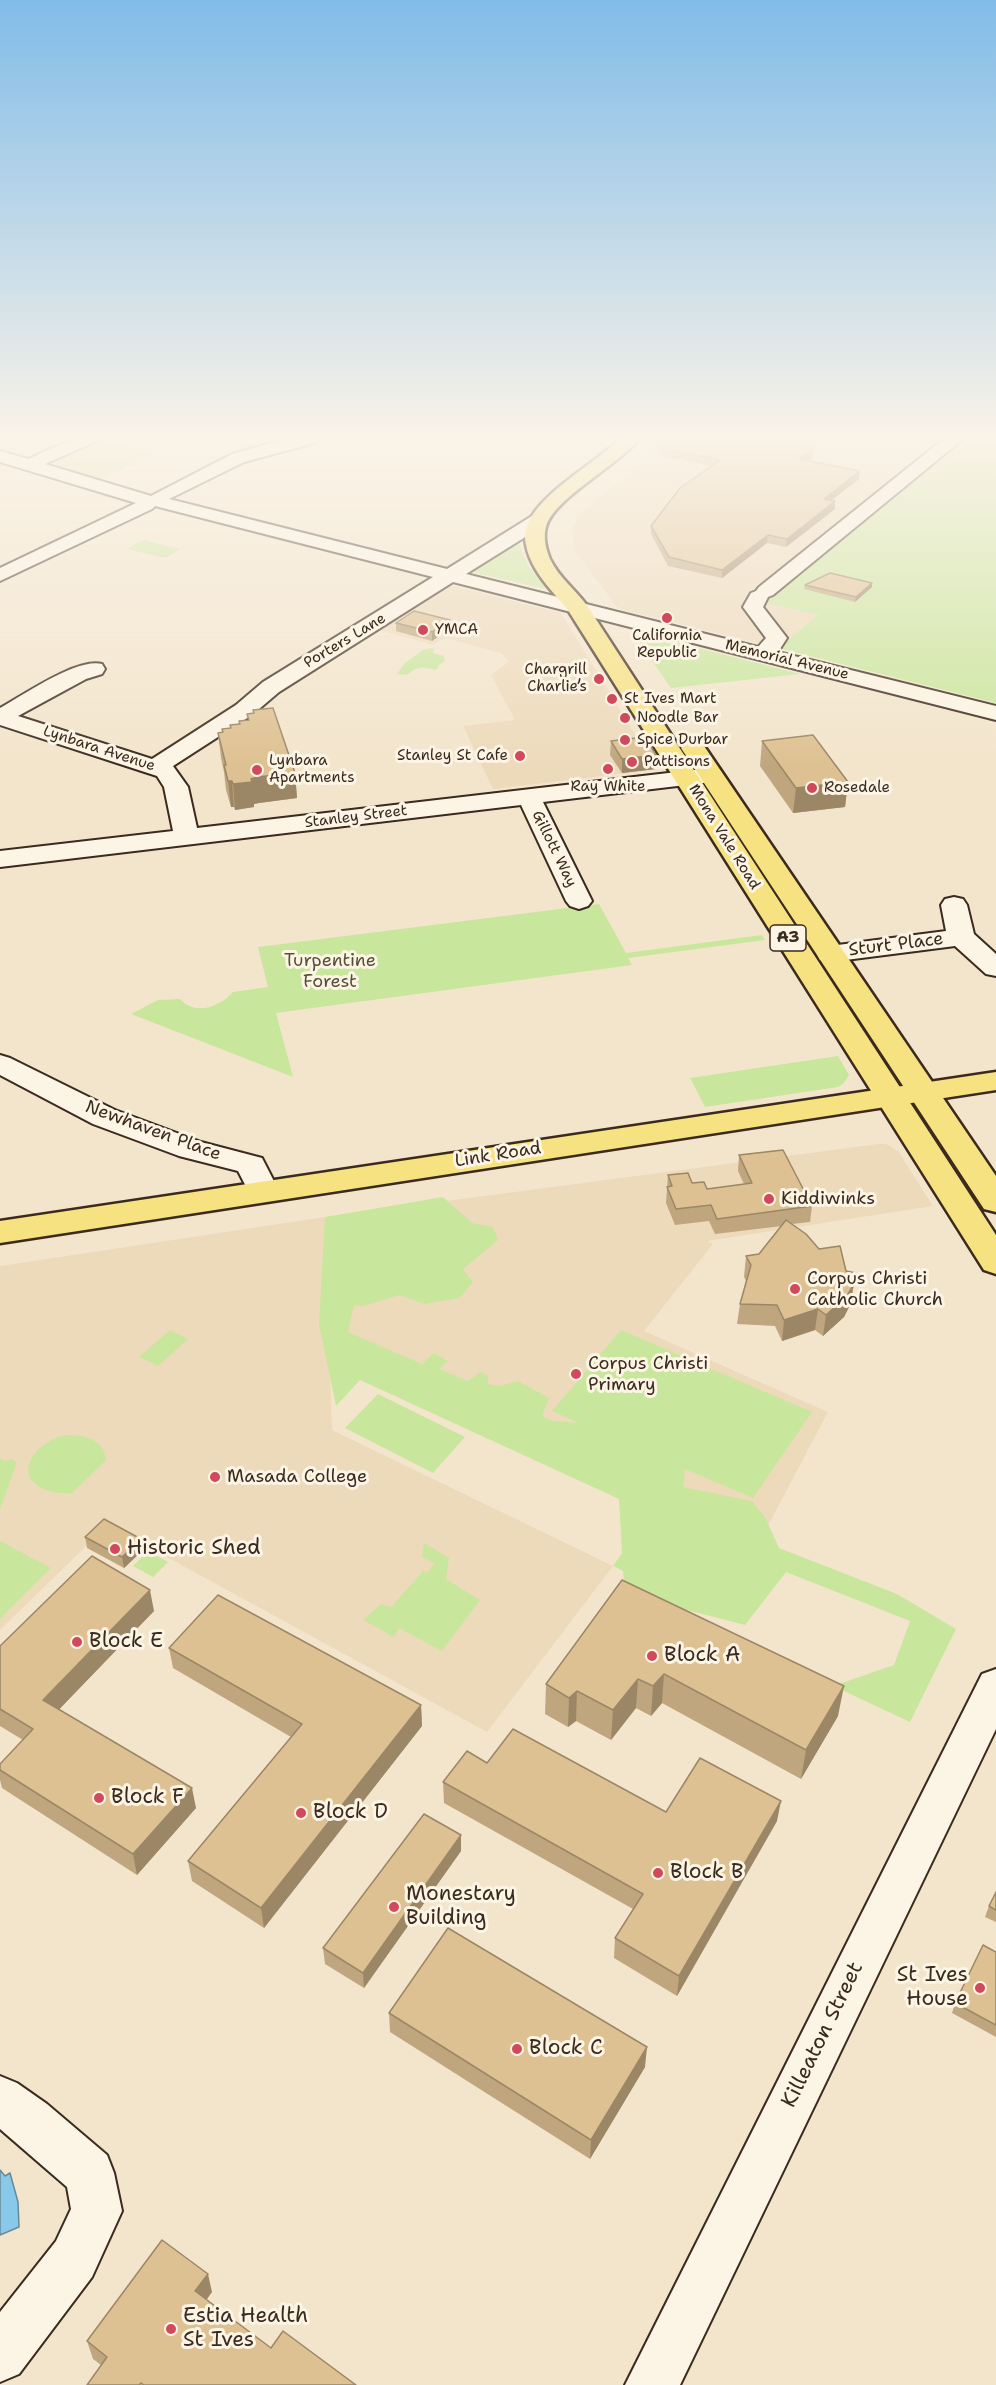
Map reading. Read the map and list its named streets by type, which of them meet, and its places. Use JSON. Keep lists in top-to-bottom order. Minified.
{"streets":{"main road":["Mona Vale Road","A3","Link Road"],"street":["Porters Lane","Memorial Avenue","Lynbara Avenue","Stanley Street","Gillott Way","Sturt Place","Newhaven Place","Killeaton Street"]},"crossings":[["Porters Lane","Memorial Avenue"],["Porters Lane","Lynbara Avenue"],["Memorial Avenue","Mona Vale Road"],["Lynbara Avenue","Stanley Street"],["Stanley Street","Mona Vale Road"],["Stanley Street","Gillott Way"],["Mona Vale Road","Sturt Place"],["Mona Vale Road","Link Road"],["Newhaven Place","Link Road"]],"parks":["Turpentine Forest"],"places":["California Republic","YMCA","Chargrill Charlie’s","St Ives Mart","Noodle Bar","Spice Durbar","Stanley St Cafe","Pattisons","Ray White","Lynbara Apartments","Rosedale","Kiddiwinks","Corpus Christi Catholic Church","Corpus Christi Primary","Masada College","Historic Shed","Block E","Block A","Block F","Block D","Block B","Monestary Building","St Ives House","Block C","Estia Health St Ives"]}
